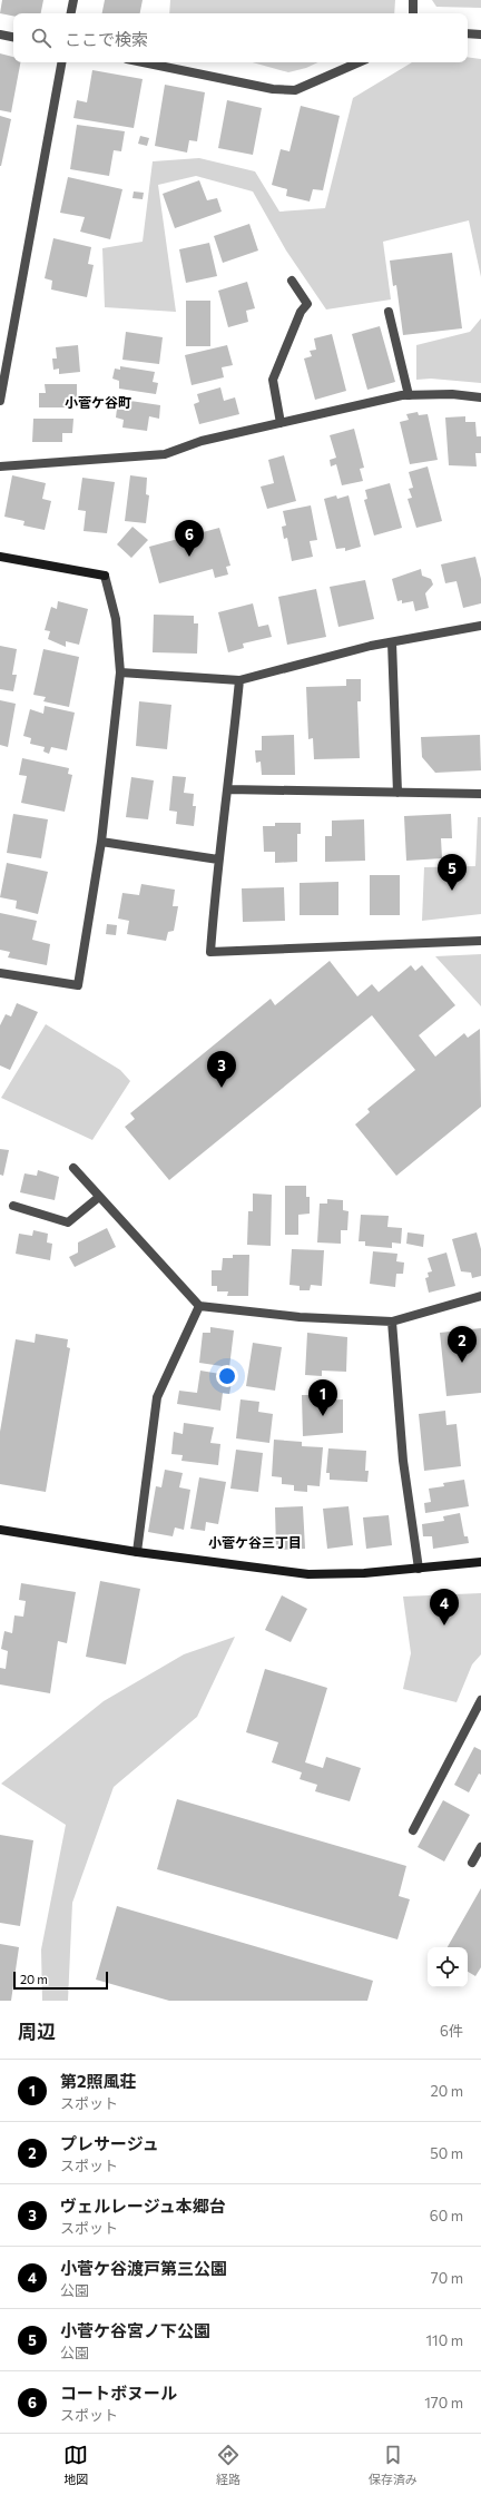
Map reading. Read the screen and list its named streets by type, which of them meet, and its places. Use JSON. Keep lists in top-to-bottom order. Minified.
{"districts":["小菅ケ谷町","小菅ケ谷三丁目"],"scale_bar":"20 m","page":{"search":"ここで検索","pins":["6","5","3","2","1","4"],"scale":"20 m","heading":["周辺","6件"],"list":[{"mark":"1","name":"第2照風荘","note":"スポット","value":"20 m"},{"mark":"2","name":"プレサージュ","note":"スポット","value":"50 m"},{"mark":"3","name":"ヴェルレージュ本郷台","note":"スポット","value":"60 m"},{"mark":"4","name":"小菅ケ谷渡戸第三公園","note":"公園","value":"70 m"},{"mark":"5","name":"小菅ケ谷宮ノ下公園","note":"公園","value":"110 m"},{"mark":"6","name":"コートボヌール","note":"スポット","value":"170 m"}],"nav":["地図","経路","保存済み"]}}
